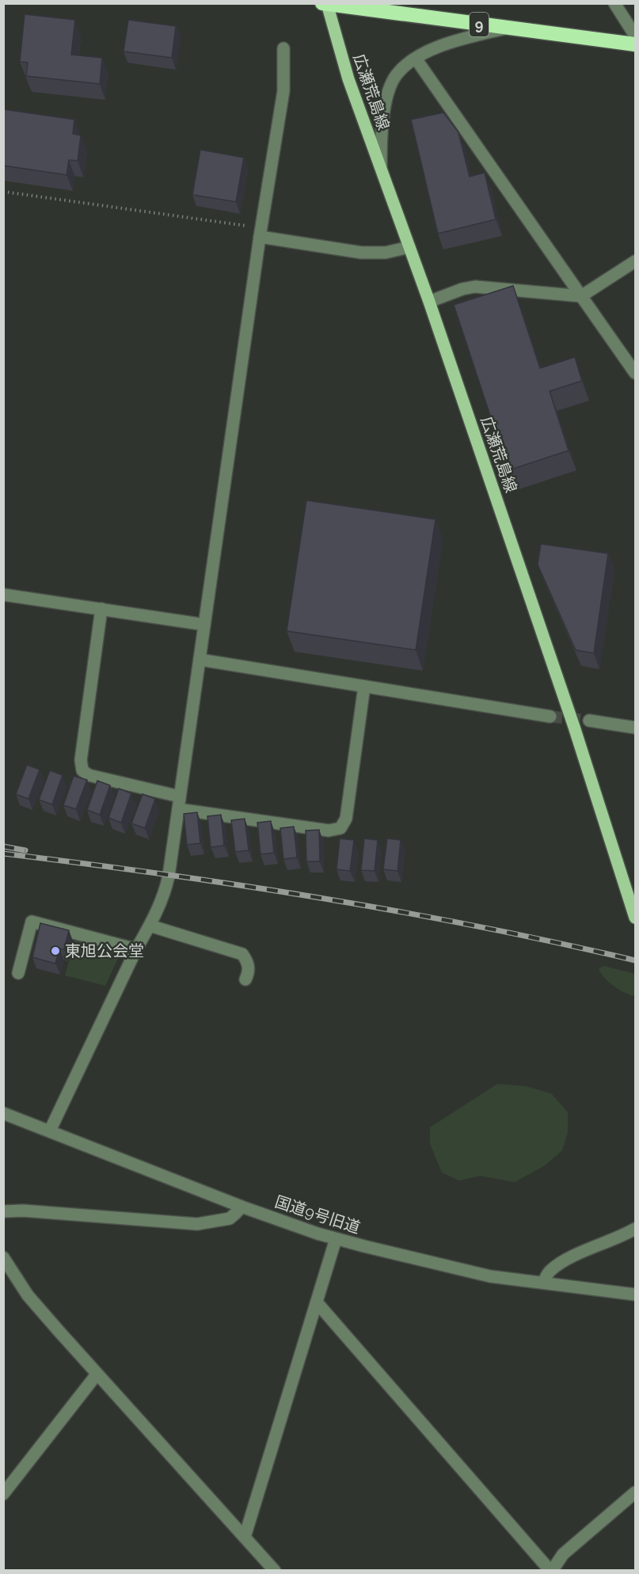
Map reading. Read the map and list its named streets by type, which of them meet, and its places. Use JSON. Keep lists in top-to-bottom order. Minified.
{"streets":{"highway":["9"],"main road":["広瀬荒島線"],"street":["国道9号旧道"]},"crossings":[["9","広瀬荒島線"]],"places":["東旭公会堂"]}
